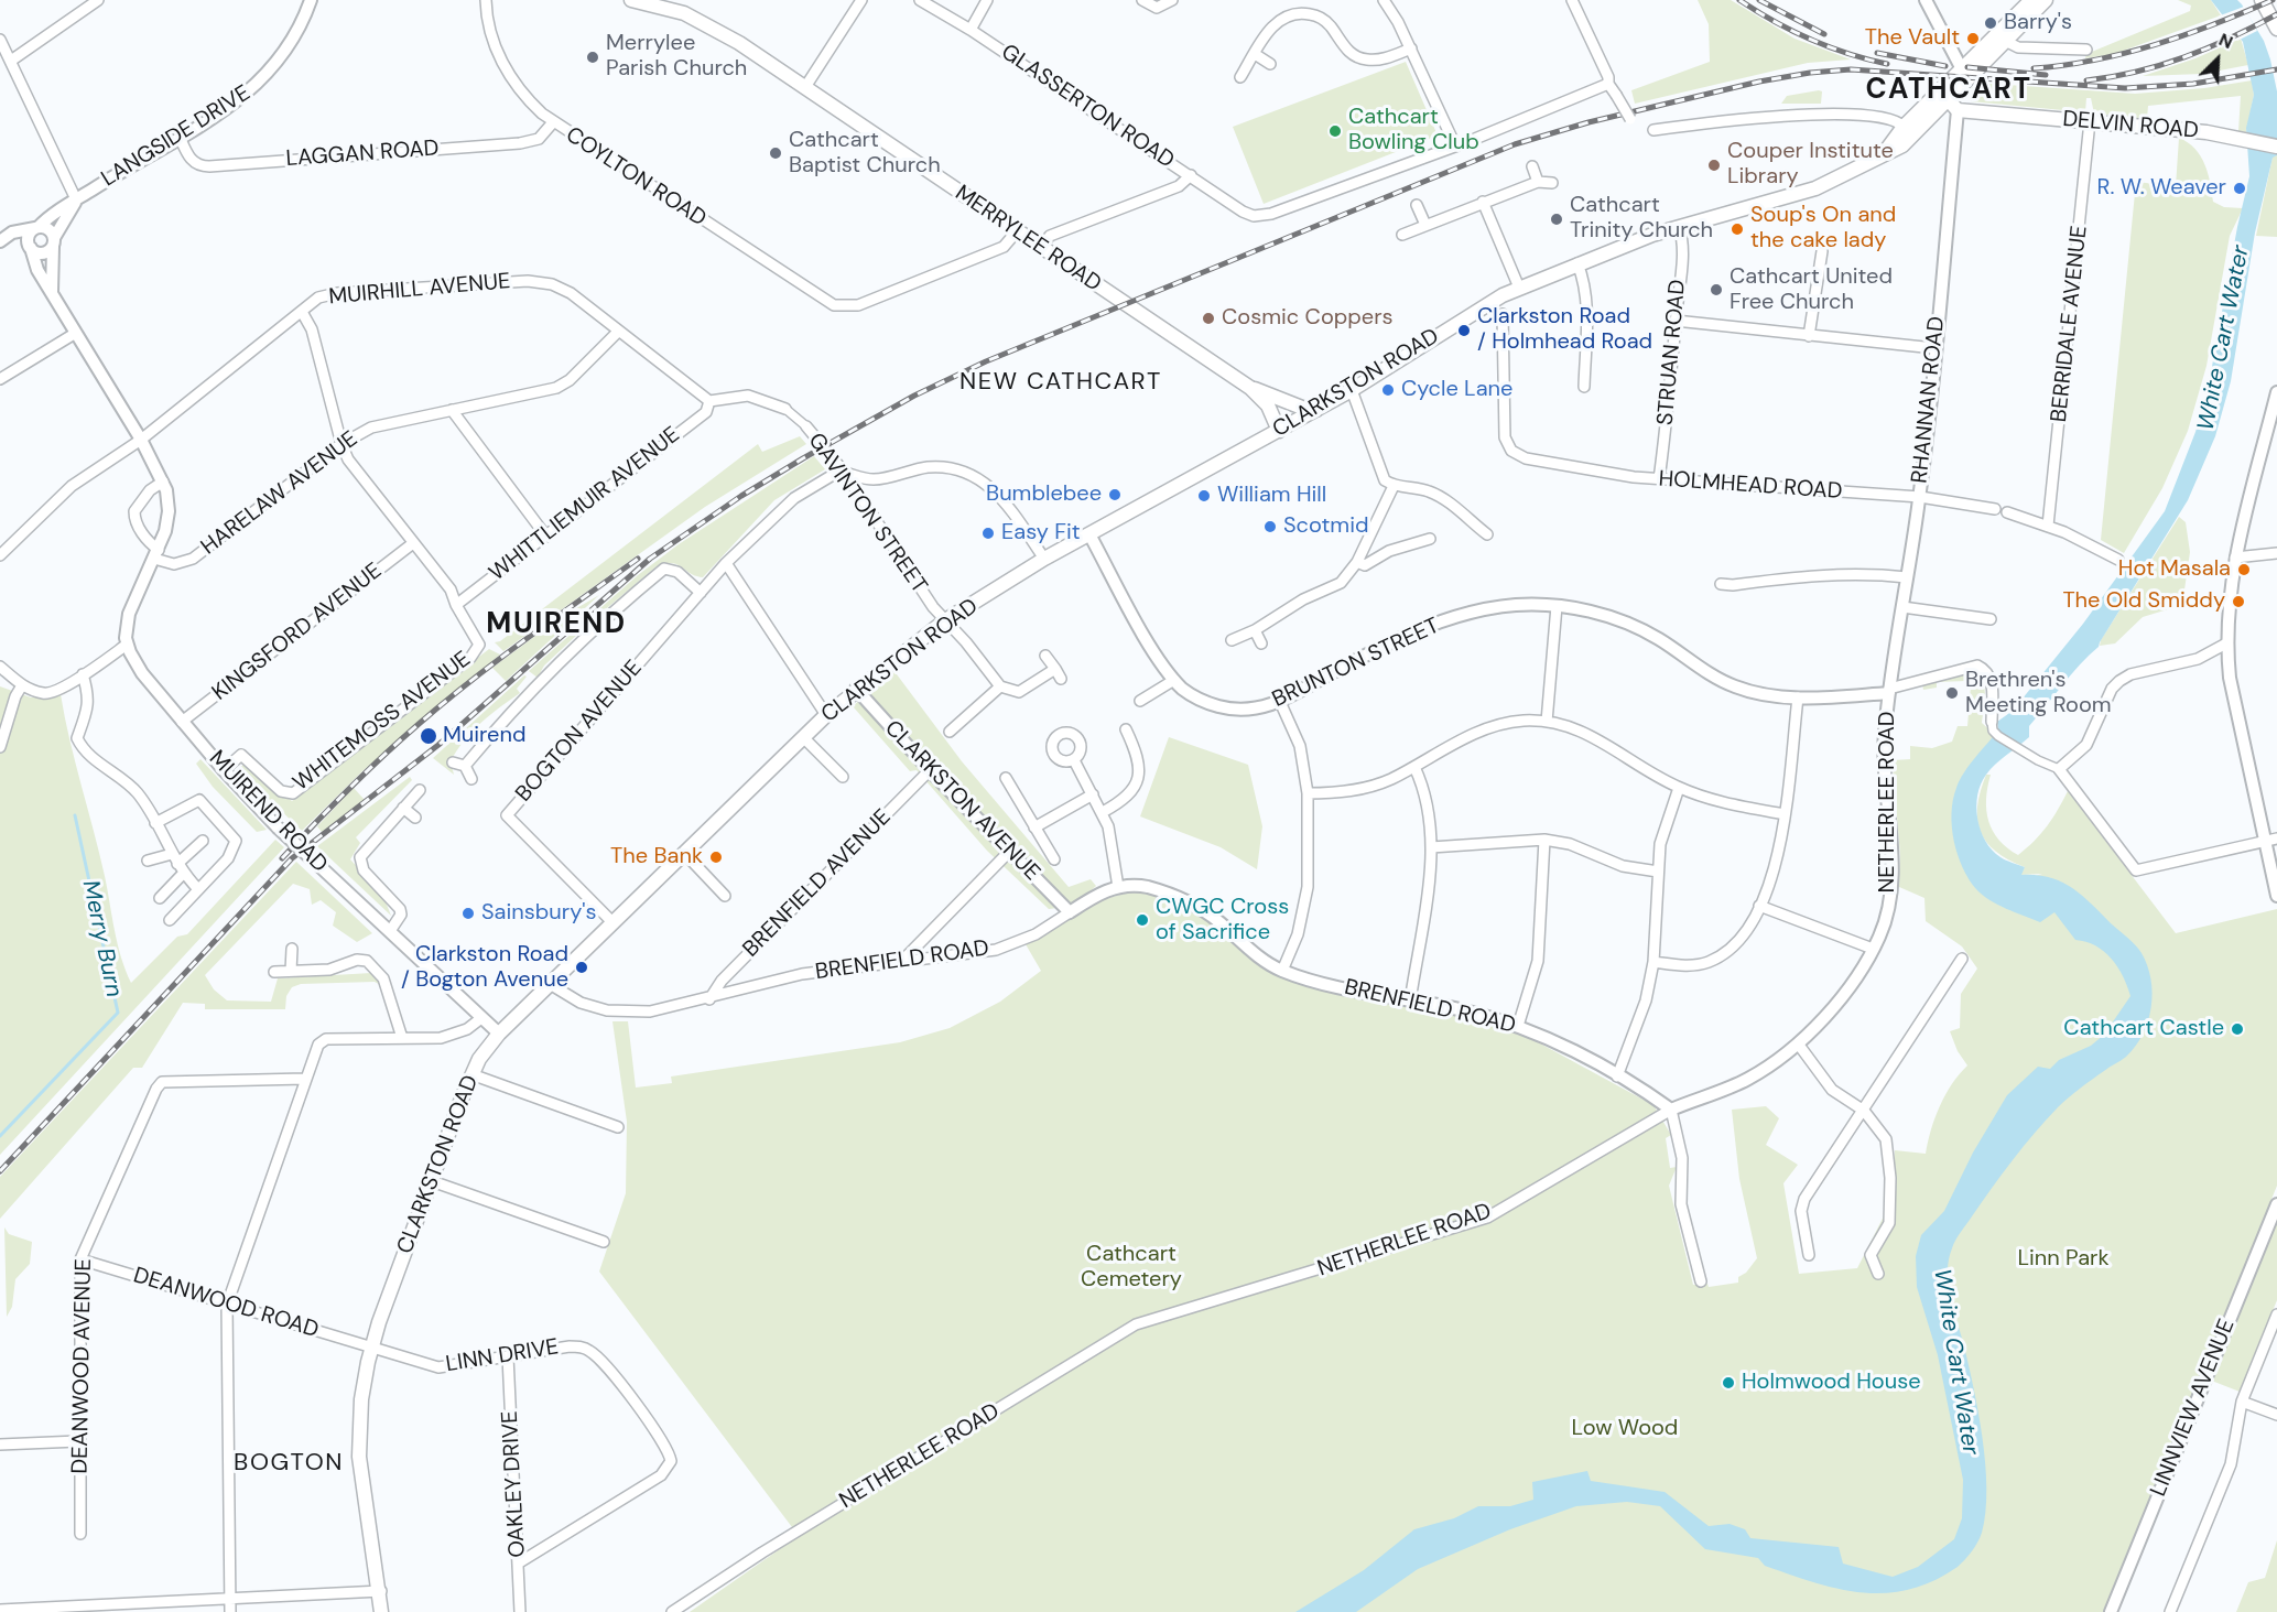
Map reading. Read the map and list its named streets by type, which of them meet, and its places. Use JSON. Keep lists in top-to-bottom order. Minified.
{"streets":{"main road":["DELVIN ROAD","MERRYLEE ROAD","CLARKSTON ROAD"],"street":["GLASSERTON ROAD","LANGSIDE DRIVE","LAGGAN ROAD","COYLTON ROAD","MUIRHILL AVENUE","BERRIDALE AVENUE","STRUAN ROAD","RHANNAN ROAD","HOLMHEAD ROAD","HARELAW AVENUE","WHITTLIEMUIR AVENUE","GAVINTON STREET","KINGSFORD AVENUE","BRUNTON STREET","WHITEMOSS AVENUE","BOGTON AVENUE","CLARKSTON AVENUE","NETHERLEE ROAD","MUIREND ROAD","BRENFIELD AVENUE","BRENFIELD ROAD","DEANWOOD ROAD","LINN DRIVE","DEANWOOD AVENUE","LINNVIEW AVENUE","OAKLEY DRIVE"]},"crossings":[["DELVIN ROAD","BERRIDALE AVENUE"],["DELVIN ROAD","RHANNAN ROAD"],["LANGSIDE DRIVE","LAGGAN ROAD"],["LAGGAN ROAD","COYLTON ROAD"],["COYLTON ROAD","MERRYLEE ROAD"],["MERRYLEE ROAD","CLARKSTON ROAD"],["MUIRHILL AVENUE","HARELAW AVENUE"],["MUIRHILL AVENUE","WHITTLIEMUIR AVENUE"],["MUIRHILL AVENUE","GAVINTON STREET"],["BERRIDALE AVENUE","HOLMHEAD ROAD"],["STRUAN ROAD","CLARKSTON ROAD"],["STRUAN ROAD","HOLMHEAD ROAD"],["CLARKSTON ROAD","GAVINTON STREET"],["CLARKSTON ROAD","BRUNTON STREET"],["CLARKSTON ROAD","BOGTON AVENUE"],["CLARKSTON ROAD","CLARKSTON AVENUE"],["CLARKSTON ROAD","MUIREND ROAD"],["CLARKSTON ROAD","BRENFIELD ROAD"],["CLARKSTON ROAD","DEANWOOD ROAD"],["CLARKSTON ROAD","LINN DRIVE"],["RHANNAN ROAD","HOLMHEAD ROAD"],["RHANNAN ROAD","BRUNTON STREET"],["RHANNAN ROAD","NETHERLEE ROAD"],["WHITTLIEMUIR AVENUE","GAVINTON STREET"],["WHITTLIEMUIR AVENUE","WHITEMOSS AVENUE"],["GAVINTON STREET","BOGTON AVENUE"],["KINGSFORD AVENUE","MUIREND ROAD"],["BRUNTON STREET","NETHERLEE ROAD"],["WHITEMOSS AVENUE","MUIREND ROAD"],["CLARKSTON AVENUE","BRENFIELD AVENUE"],["CLARKSTON AVENUE","BRENFIELD ROAD"],["NETHERLEE ROAD","BRENFIELD ROAD"],["BRENFIELD AVENUE","BRENFIELD ROAD"],["DEANWOOD ROAD","LINN DRIVE"],["DEANWOOD ROAD","DEANWOOD AVENUE"],["LINN DRIVE","OAKLEY DRIVE"]],"districts":["CATHCART","NEW CATHCART","MUIREND","BOGTON"],"water":["White Cart Water","Merry Burn"],"parks":["Cathcart Cemetery","Linn Park","Low Wood"],"places":["Barry's","The Vault","Merrylee Parish Church","Cathcart Bowling Club","Cathcart Baptist Church","Couper Institute Library","R. W. Weaver","Cathcart Trinity Church","Soup's On and the cake lady","Cathcart United Free Church","Cosmic Coppers","Clarkston Road / Holmhead Road","Cycle Lane","Bumblebee","William Hill","Scotmid","Easy Fit","Hot Masala","The Old Smiddy","Brethren's Meeting Room","Muirend","The Bank","Sainsbury's","CWGC Cross of Sacrifice","Clarkston Road / Bogton Avenue","Cathcart Castle","Holmwood House"],"north":"top right"}
